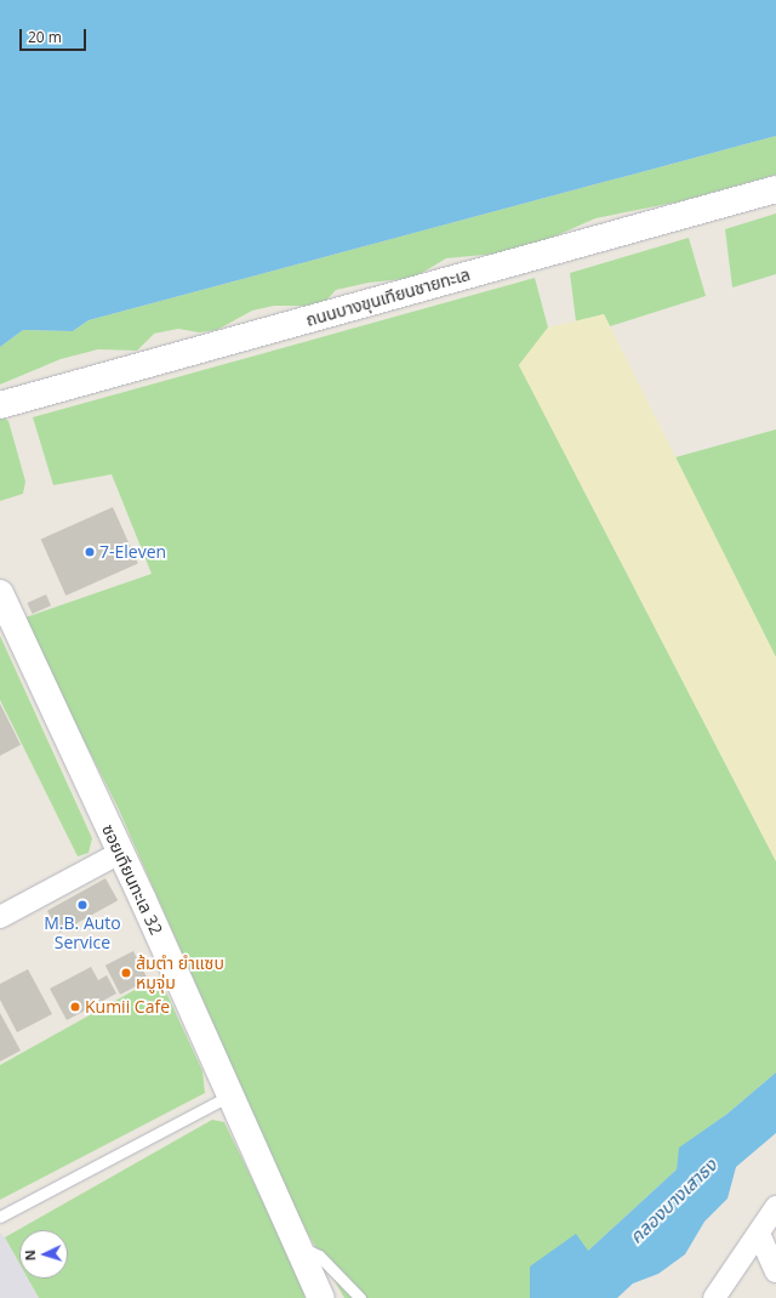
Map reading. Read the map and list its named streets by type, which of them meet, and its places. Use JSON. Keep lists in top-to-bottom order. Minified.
{"streets":{"main road":["ถนนบางขุนเทียนชายทะเล","ซอยเทียนทะเล 32"]},"water":["คลองบางเสาธง"],"places":["7-Eleven","M.B. Auto Service","ส้มตำ ยำแซบ หมูจุ่ม","Kumii Cafe"],"scale_bar":"20 m","north":"left"}
